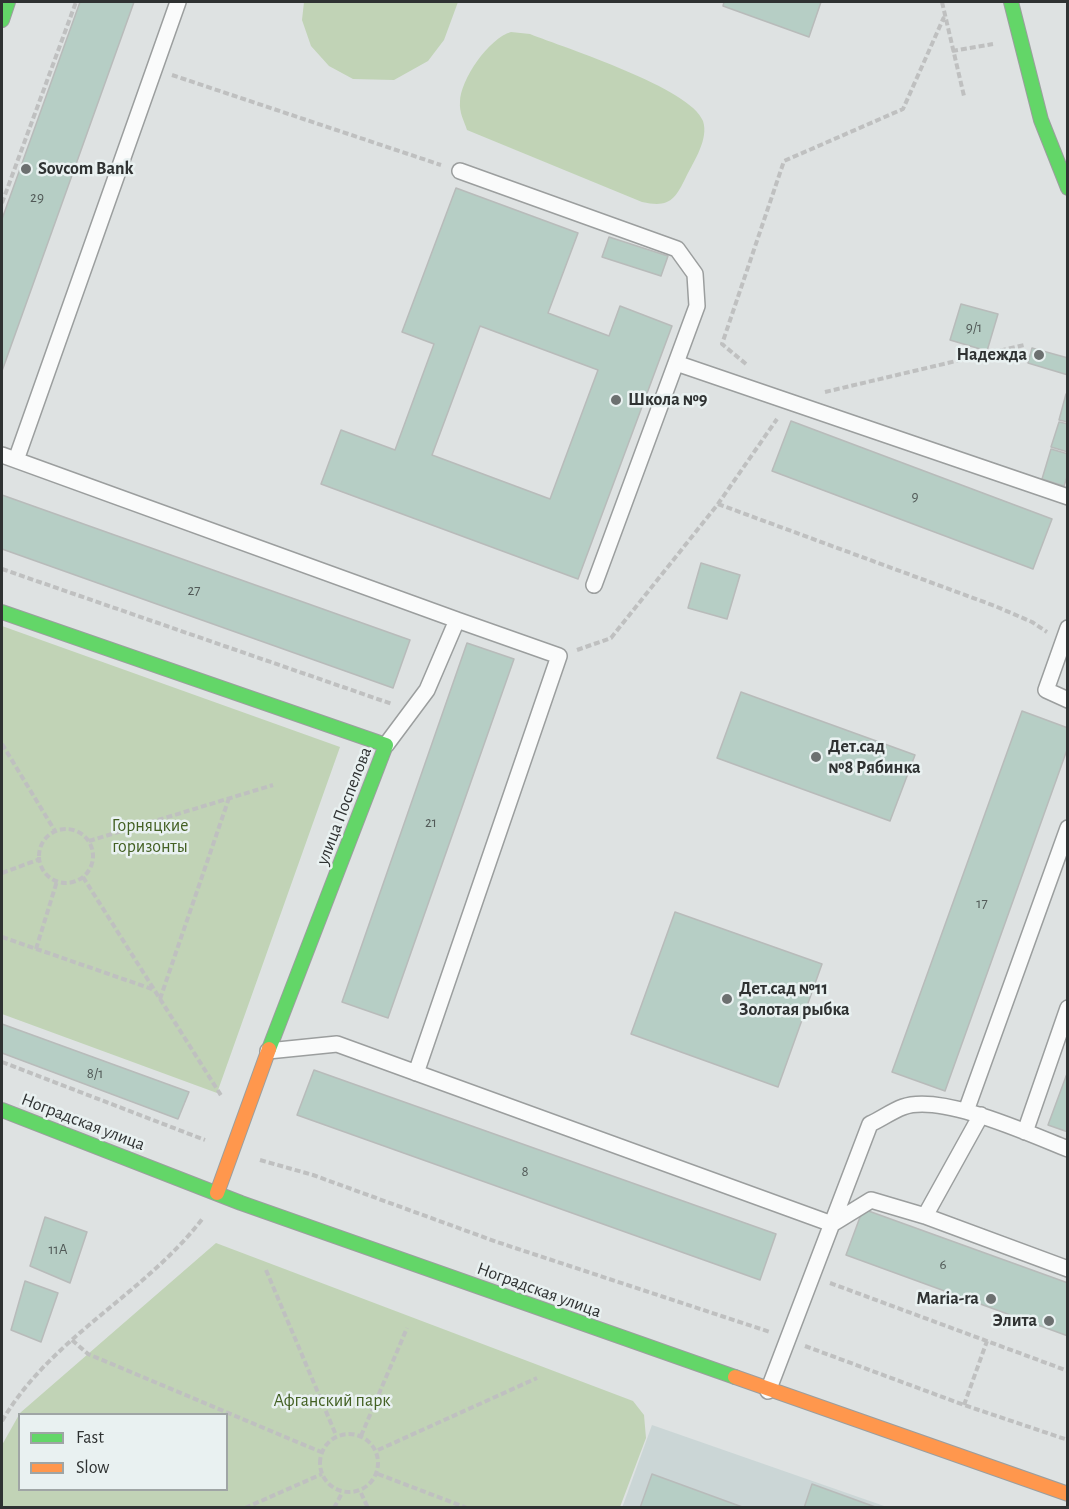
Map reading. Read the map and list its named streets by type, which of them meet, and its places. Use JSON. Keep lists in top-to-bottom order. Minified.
{"streets":{"street":["улица Поспелова","Ноградская улица"]},"crossings":[["улица Поспелова","Ноградская улица"]],"parks":["Горняцкие горизонты","Афганский парк"],"places":["Sovcom Bank","Надежда","Школа №9","Дет.сад №8 Рябинка","Дет.сад №11 Золотая рыбка","Maria-ra","Элита"],"house_numbers":["29","9/1","9","27","21","17","8/1","8","11А","6"],"legend":["Fast","Slow"]}
